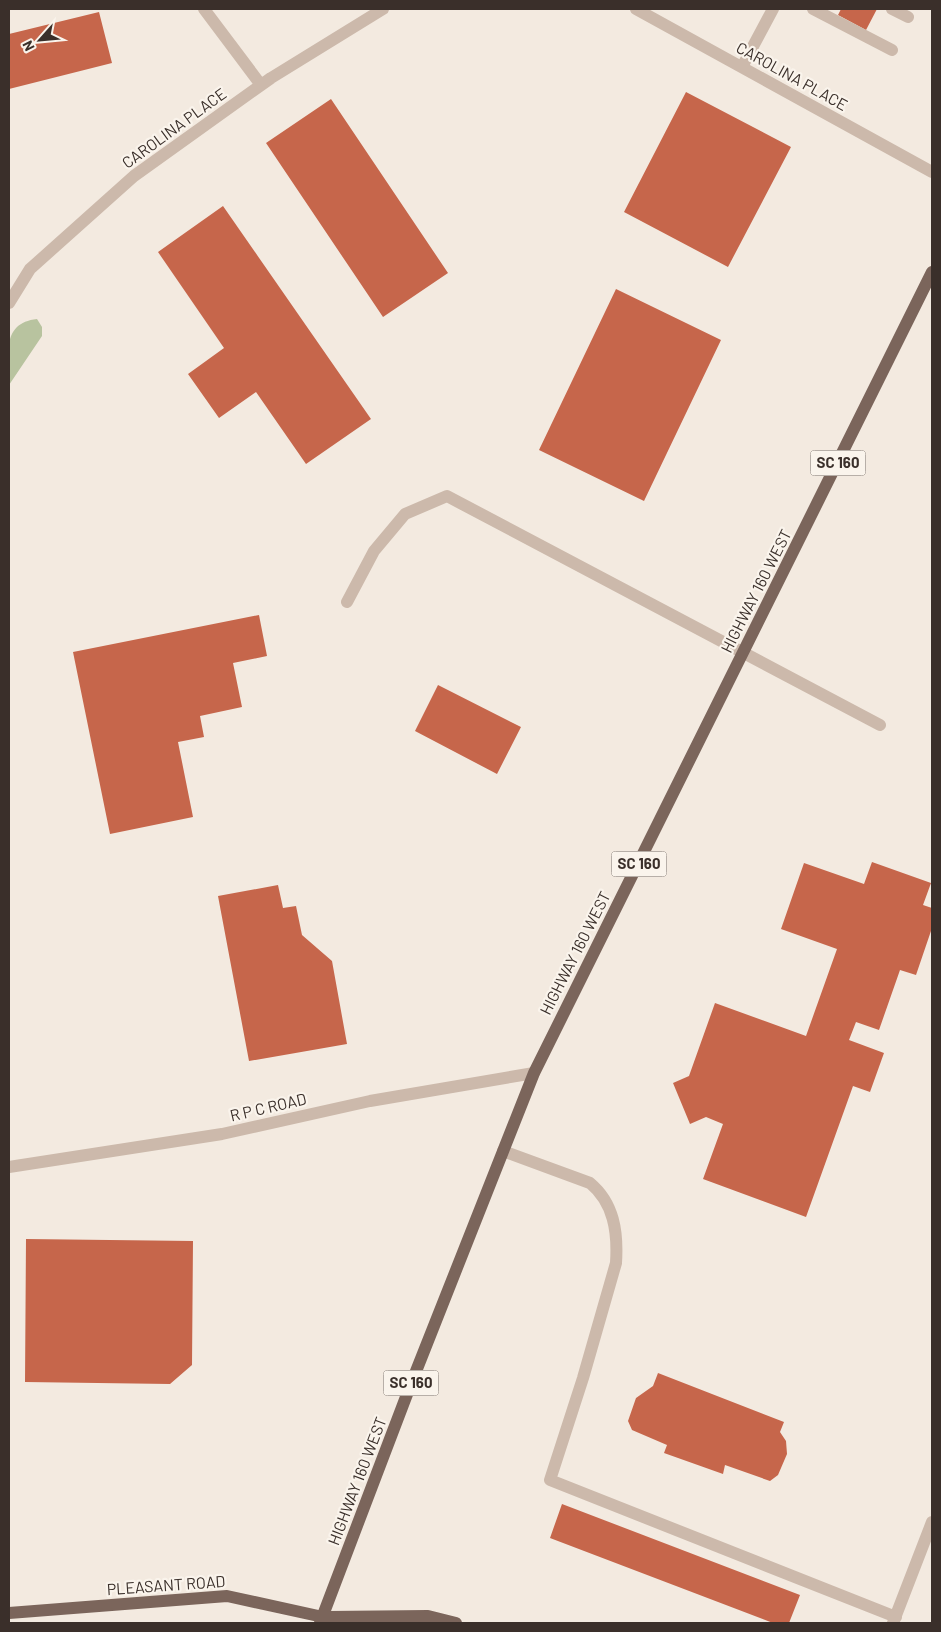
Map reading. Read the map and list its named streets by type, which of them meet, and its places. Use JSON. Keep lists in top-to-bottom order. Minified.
{"streets":{"main road":["SC 160","HIGHWAY 160 WEST","PLEASANT ROAD"],"street":["CAROLINA PLACE","R P C ROAD"]},"crossings":[["HIGHWAY 160 WEST","R P C ROAD"],["HIGHWAY 160 WEST","PLEASANT ROAD"]],"north":"bottom left"}
